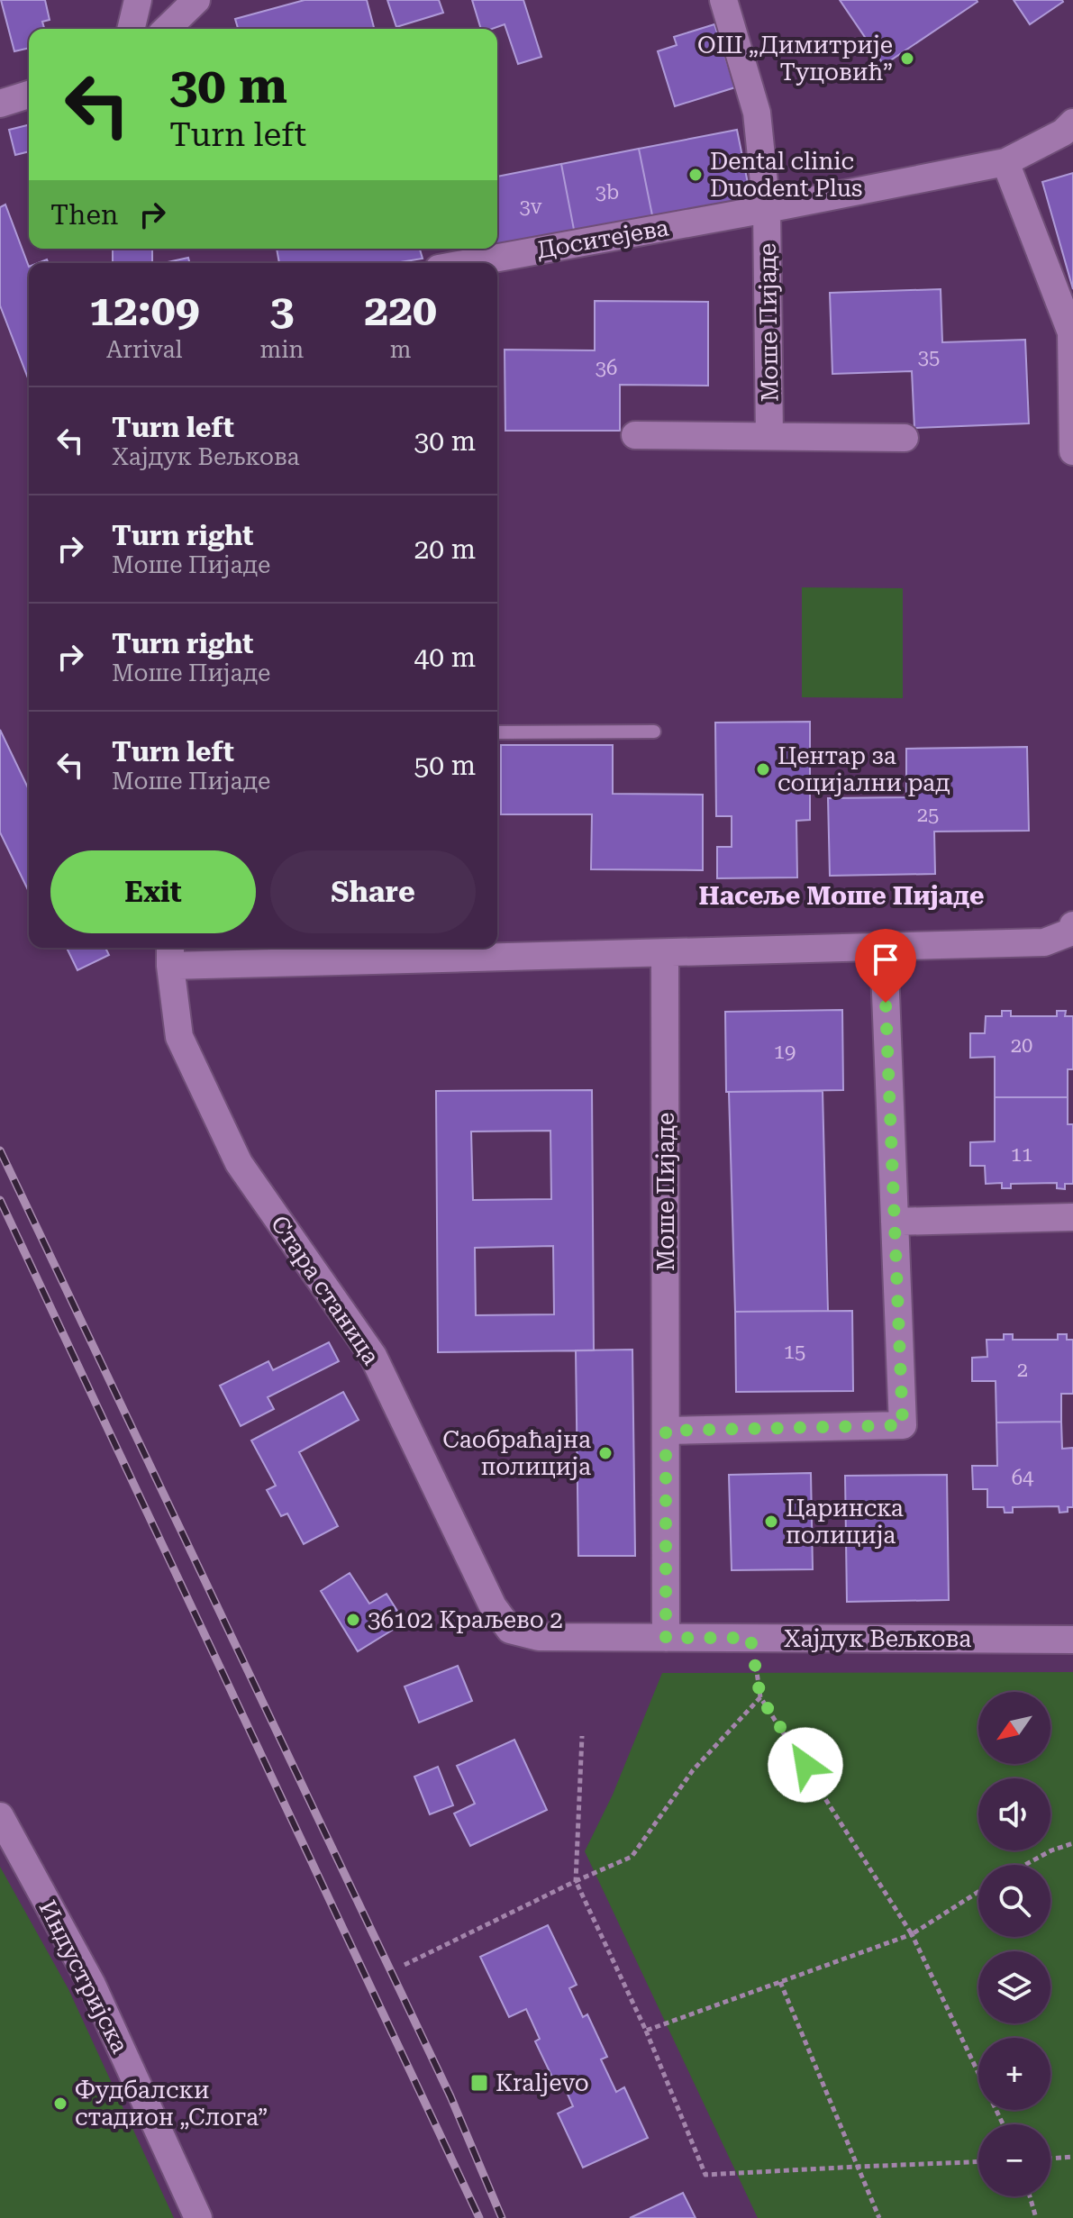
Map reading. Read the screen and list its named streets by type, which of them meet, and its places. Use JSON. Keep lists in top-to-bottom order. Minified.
{"streets":{"street":["Доситејева","Моше Пијаде","Стара станица","Хајдук Вељкова","Индустријска"]},"crossings":[["Доситејева","Моше Пијаде"],["Моше Пијаде","Хајдук Вељкова"],["Стара станица","Хајдук Вељкова"]],"districts":["Насеље Моше Пијаде"],"places":{"other":["ОШ „Димитрије Туцовић”","Dental clinic Duodent Plus","Центар за социјални рад","Саобраћајна полиција","Царинска полиција","36102 Краљево 2","Фудбалски стадион „Слога”"],"transit":["Kraljevo"]},"house_numbers":["3b","3v","35","36","25","20","19","11","15","2","64"],"north":"bottom left","page":{"turn":["30 m","Turn left"],"then":"Then","eta":["12:09","Arrival","3","min","220","m"],"list":[{"name":"Turn left","note":"Хајдук Вељкова","value":"30 m"},{"name":"Turn right","note":"Моше Пијаде","value":"20 m"},{"name":"Turn right","note":"Моше Пијаде","value":"40 m"},{"name":"Turn left","note":"Моше Пијаде","value":"50 m"}],"buttons":["Exit","Share"],"map_buttons":["+","−"]}}
